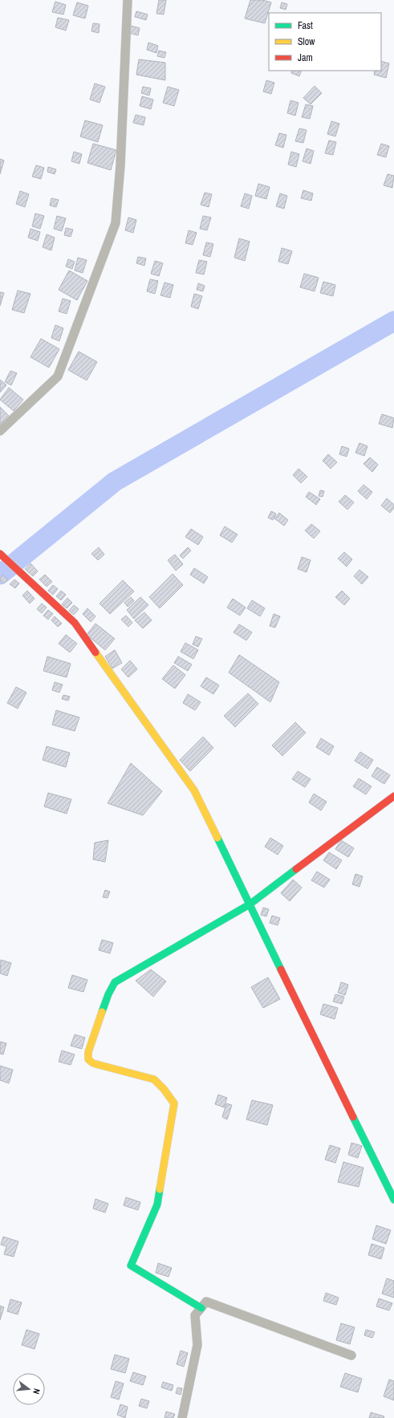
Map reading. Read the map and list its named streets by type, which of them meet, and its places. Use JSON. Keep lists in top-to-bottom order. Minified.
{"legend":["Fast","Slow","Jam"],"north":"right"}
